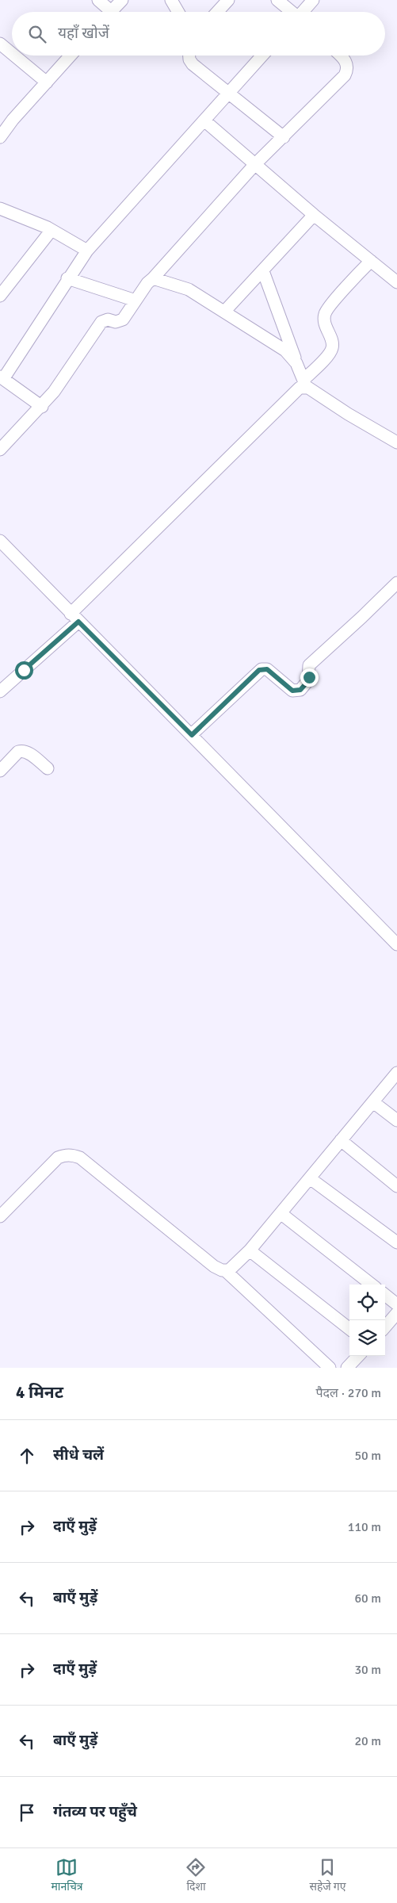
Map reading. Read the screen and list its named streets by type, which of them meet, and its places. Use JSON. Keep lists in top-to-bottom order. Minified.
{"page":{"search":"यहाँ खोजें","heading":["4 मिनट","पैदल · 270 m"],"list":[["सीधे चलें","50 m"],["दाएँ मुड़ें","110 m"],["बाएँ मुड़ें","60 m"],["दाएँ मुड़ें","30 m"],["बाएँ मुड़ें","20 m"],"गंतव्य पर पहुँचे"],"nav":["मानचित्र","दिशा","सहेजे गए"]}}
